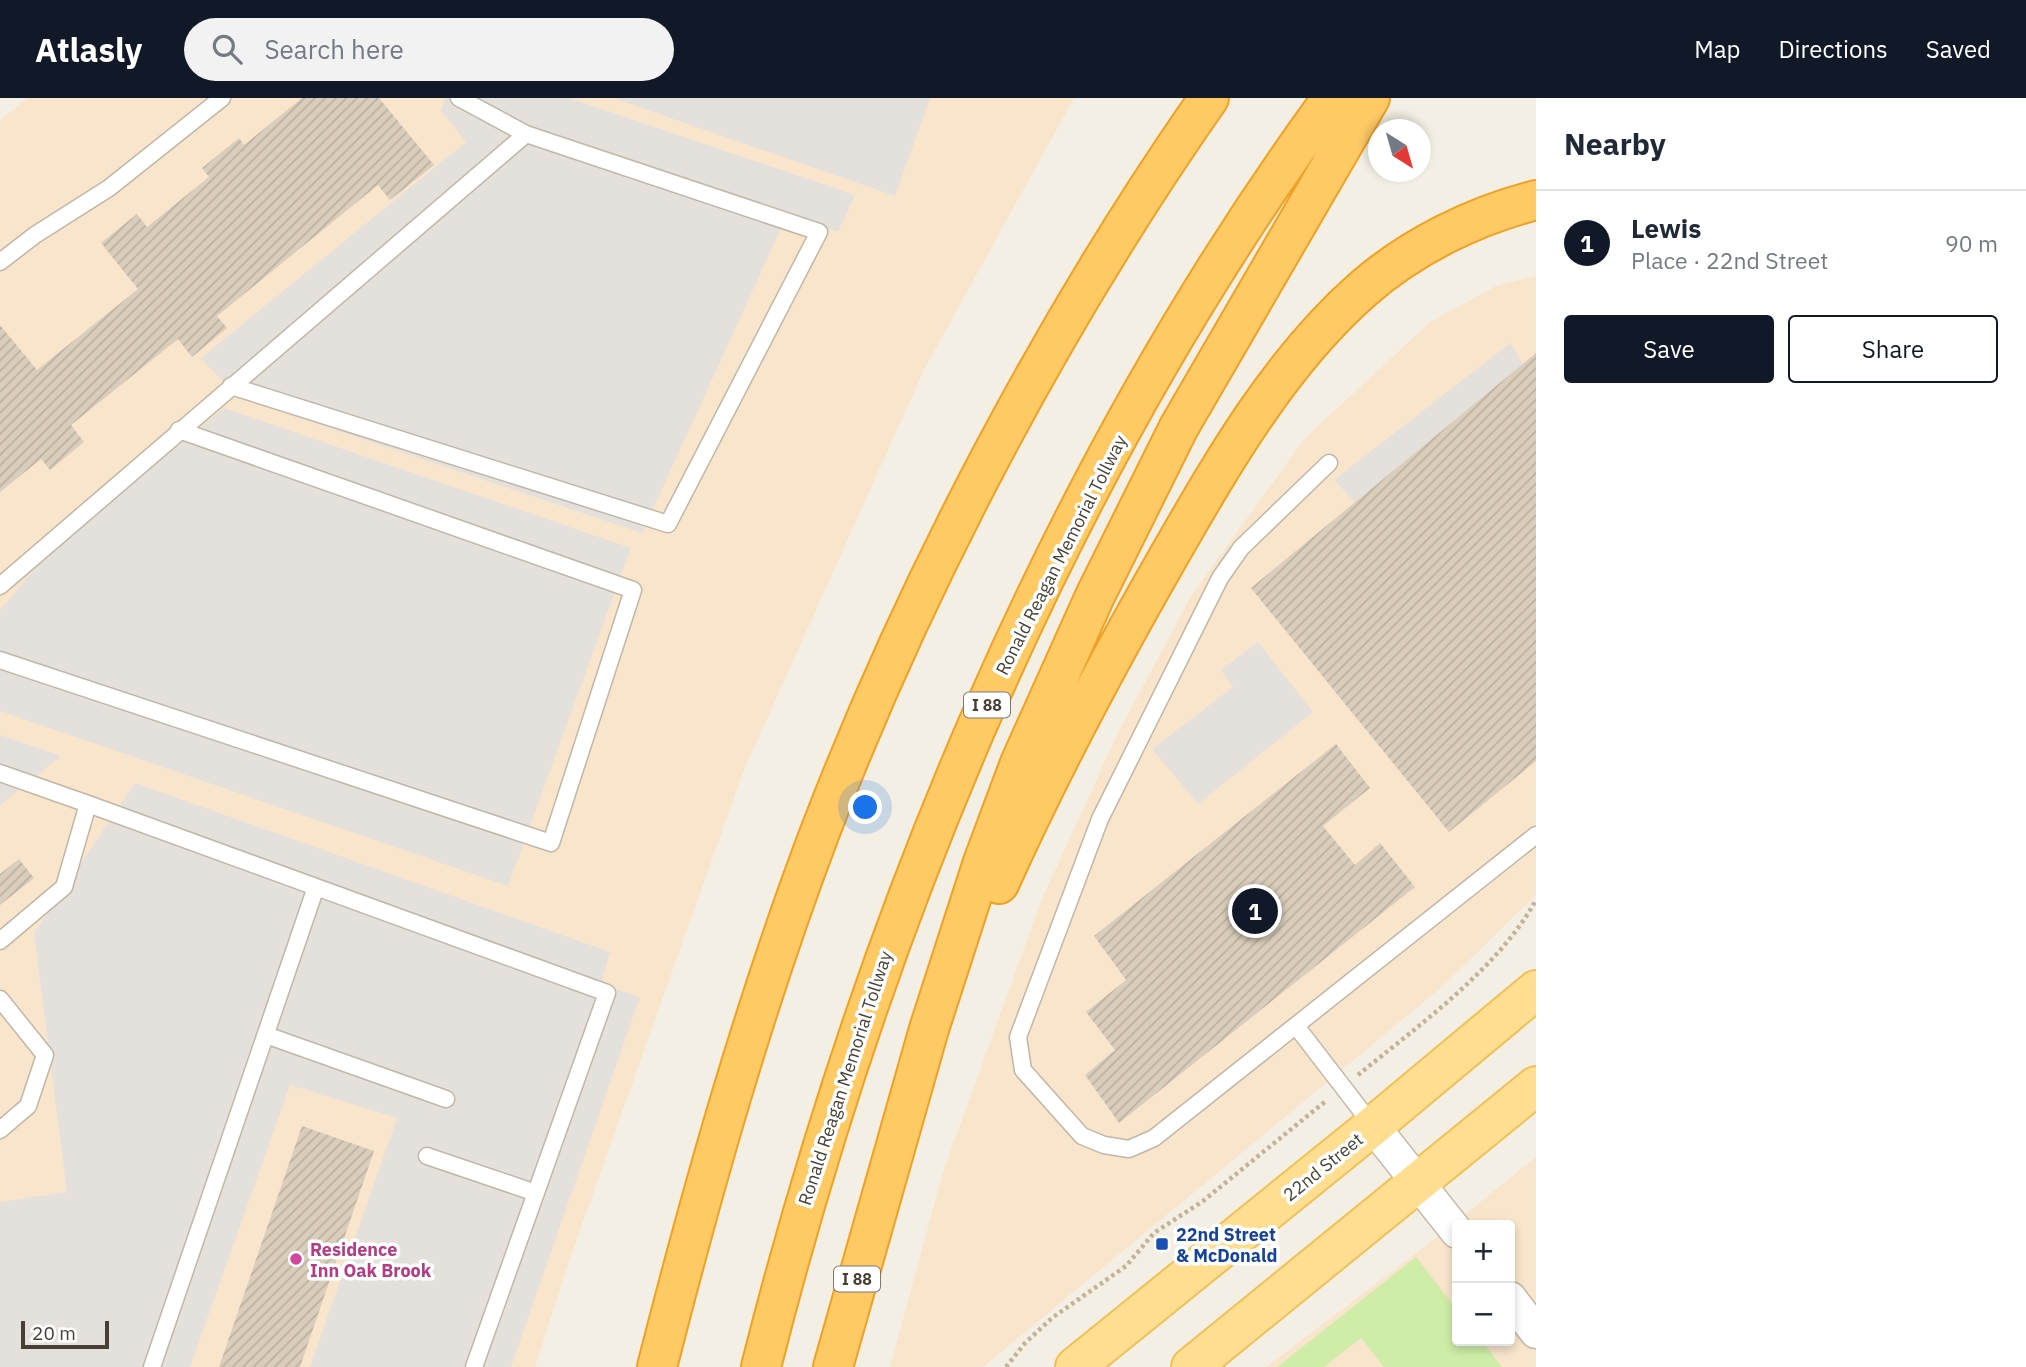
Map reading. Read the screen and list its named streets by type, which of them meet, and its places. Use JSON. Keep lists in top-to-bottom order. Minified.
{"streets":{"highway":["Ronald Reagan Memorial Tollway","I 88"],"main road":["22nd Street"]},"places":{"transit":["22nd Street & McDonald"],"other":["Residence Inn Oak Brook"]},"scale_bar":"20 m","north":"bottom right","page":{"header":"Atlasly","search":"Search here","nav":["Map","Directions","Saved"],"heading":"Nearby","list":[{"mark":"1","name":"Lewis","note":"Place · 22nd Street","value":"90 m"}],"buttons":["Save","Share"],"pins":"1","map_buttons":["+","−"],"scale":"20 m"}}
